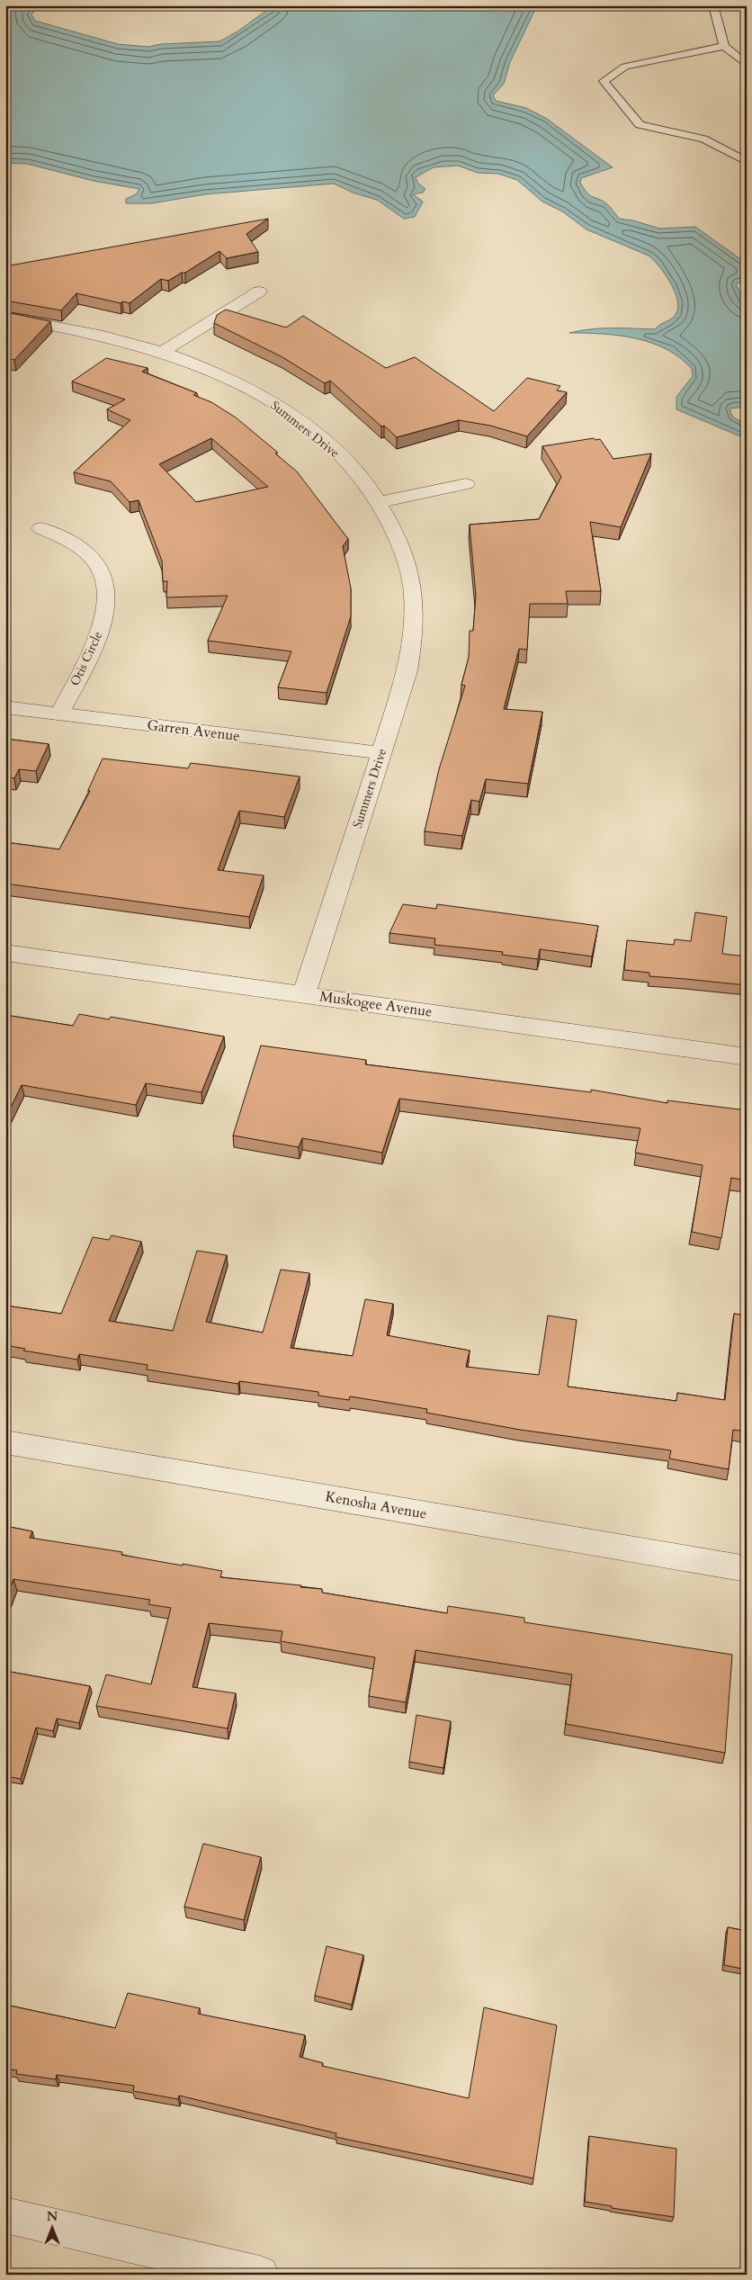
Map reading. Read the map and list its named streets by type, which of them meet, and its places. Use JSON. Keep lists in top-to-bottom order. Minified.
{"streets":{"street":["Summers Drive","Otis Circle","Garren Avenue","Muskogee Avenue","Kenosha Avenue"]},"crossings":[["Summers Drive","Garren Avenue"],["Summers Drive","Muskogee Avenue"],["Otis Circle","Garren Avenue"]],"north":"top"}
